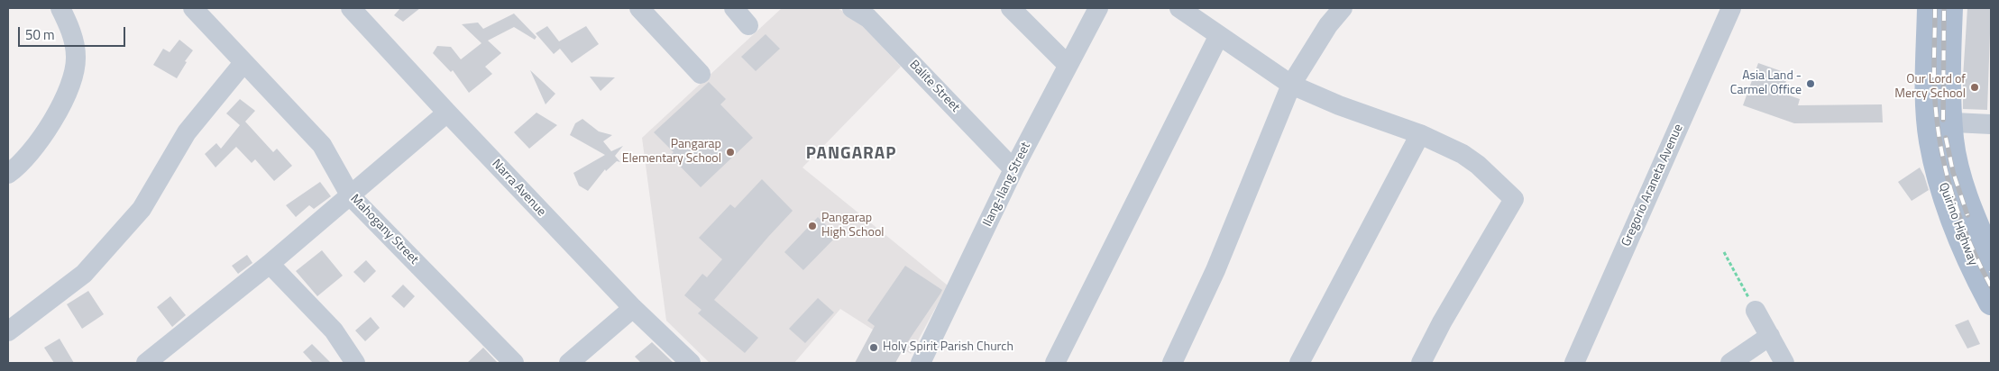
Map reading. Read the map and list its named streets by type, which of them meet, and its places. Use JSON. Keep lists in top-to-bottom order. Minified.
{"streets":{"main road":["Quirino Highway"],"street":["Balite Street","Ilang-Ilang Street","Gregorio Araneta Avenue","Narra Avenue","Mahogany Street"]},"crossings":[["Balite Street","Ilang-Ilang Street"]],"districts":["PANGARAP"],"places":["Asia Land - Carmel Office","Our Lord of Mercy School","Pangarap Elementary School","Pangarap High School","Holy Spirit Parish Church"],"scale_bar":"50 m"}
